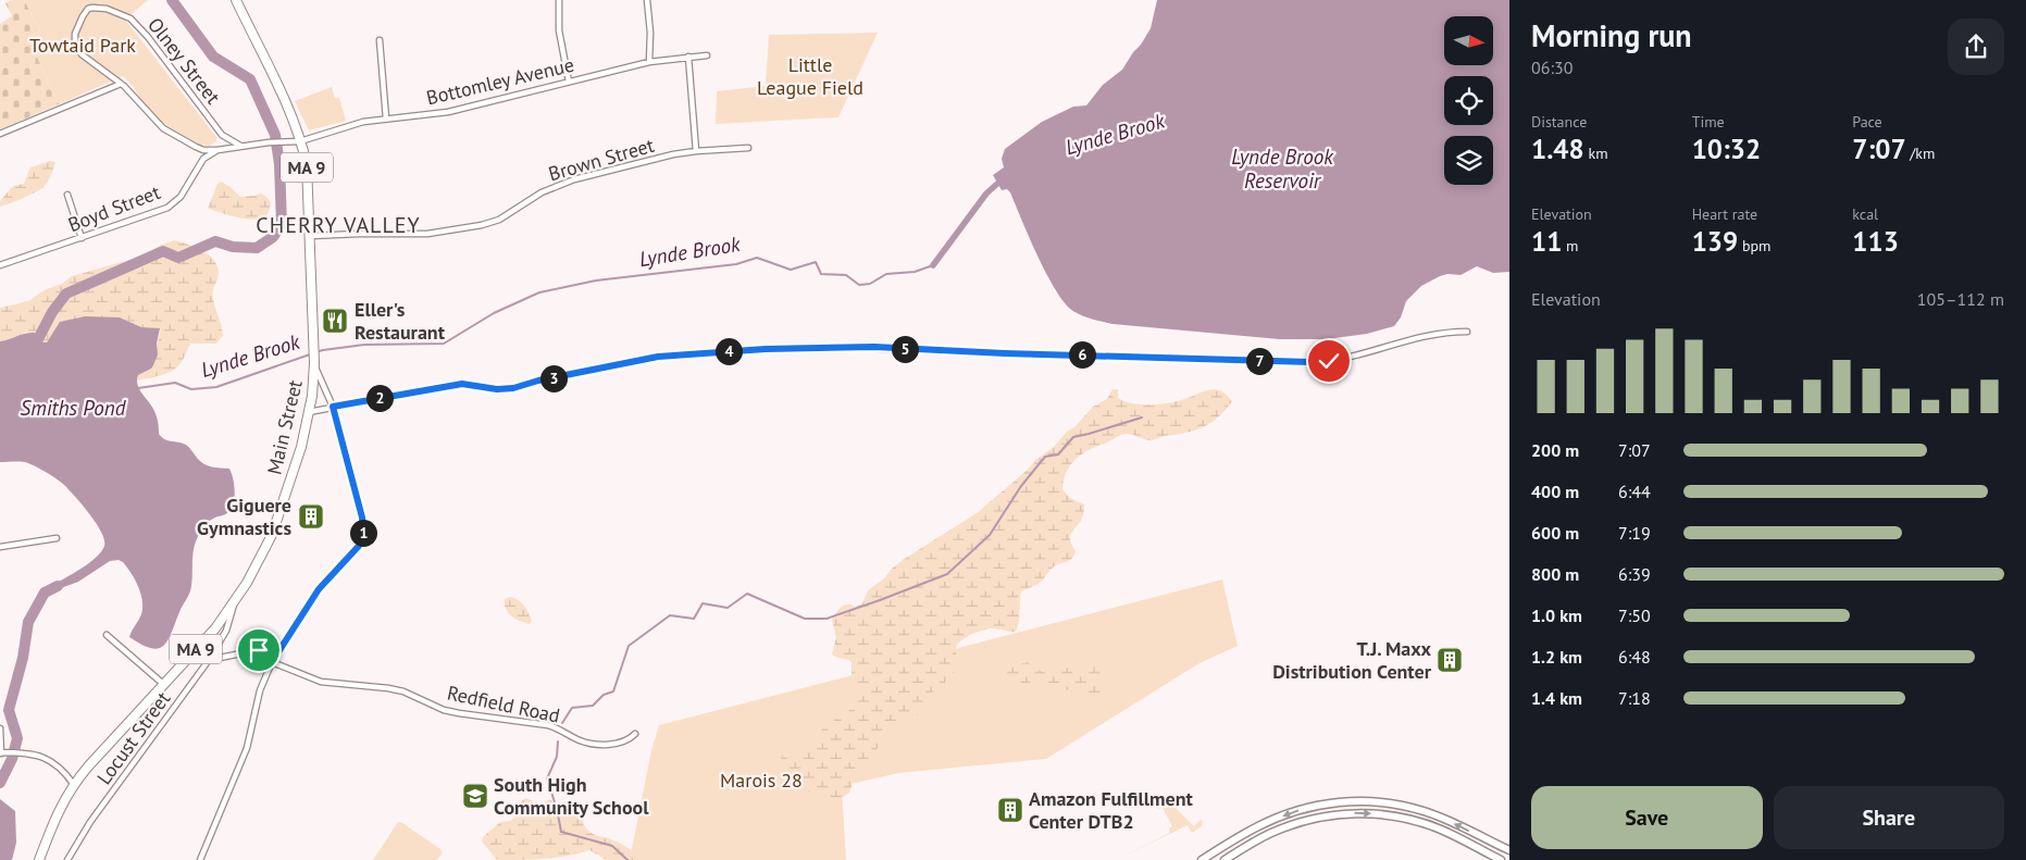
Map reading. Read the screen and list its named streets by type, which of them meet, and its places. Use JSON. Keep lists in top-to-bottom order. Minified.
{"streets":{"highway":["MA 9","Main Street"],"street":["Olney Street","Bottomley Avenue","Brown Street","Boyd Street","Redfield Road","Locust Street"]},"crossings":[["Olney Street","Bottomley Avenue"],["Olney Street","Boyd Street"],["Bottomley Avenue","Boyd Street"],["Bottomley Avenue","Main Street"],["Brown Street","Main Street"],["Main Street","Locust Street"],["Redfield Road","Locust Street"]],"districts":["CHERRY VALLEY"],"water":["Lynde Brook","Lynde Brook Reservoir","Smiths Pond"],"parks":["Towtaid Park","Little League Field","Marois 28"],"places":{"restaurant":["Eller's Restaurant"],"building":["Giguere Gymnastics","T.J. Maxx Distribution Center","Amazon Fulfillment Center DTB2"],"school or university":["South High Community School"]},"north":"right","page":{"heading":["Morning run","06:30"],"stats":[["Distance","1.48 km"],["Time","10:32"],["Pace","7:07 /km"],["Elevation","11 m"],["Heart rate","139 bpm"],["kcal","113"]],"chart":["Elevation","105–112 m"],"pins":["5","4","6","7","3","2","1"],"list":[{"name":"200 m","note":"7:07"},{"name":"400 m","note":"6:44"},{"name":"600 m","note":"7:19"},{"name":"800 m","note":"6:39"},{"name":"1.0 km","note":"7:50"},{"name":"1.2 km","note":"6:48"},{"name":"1.4 km","note":"7:18"}],"buttons":["Save","Share"]}}
